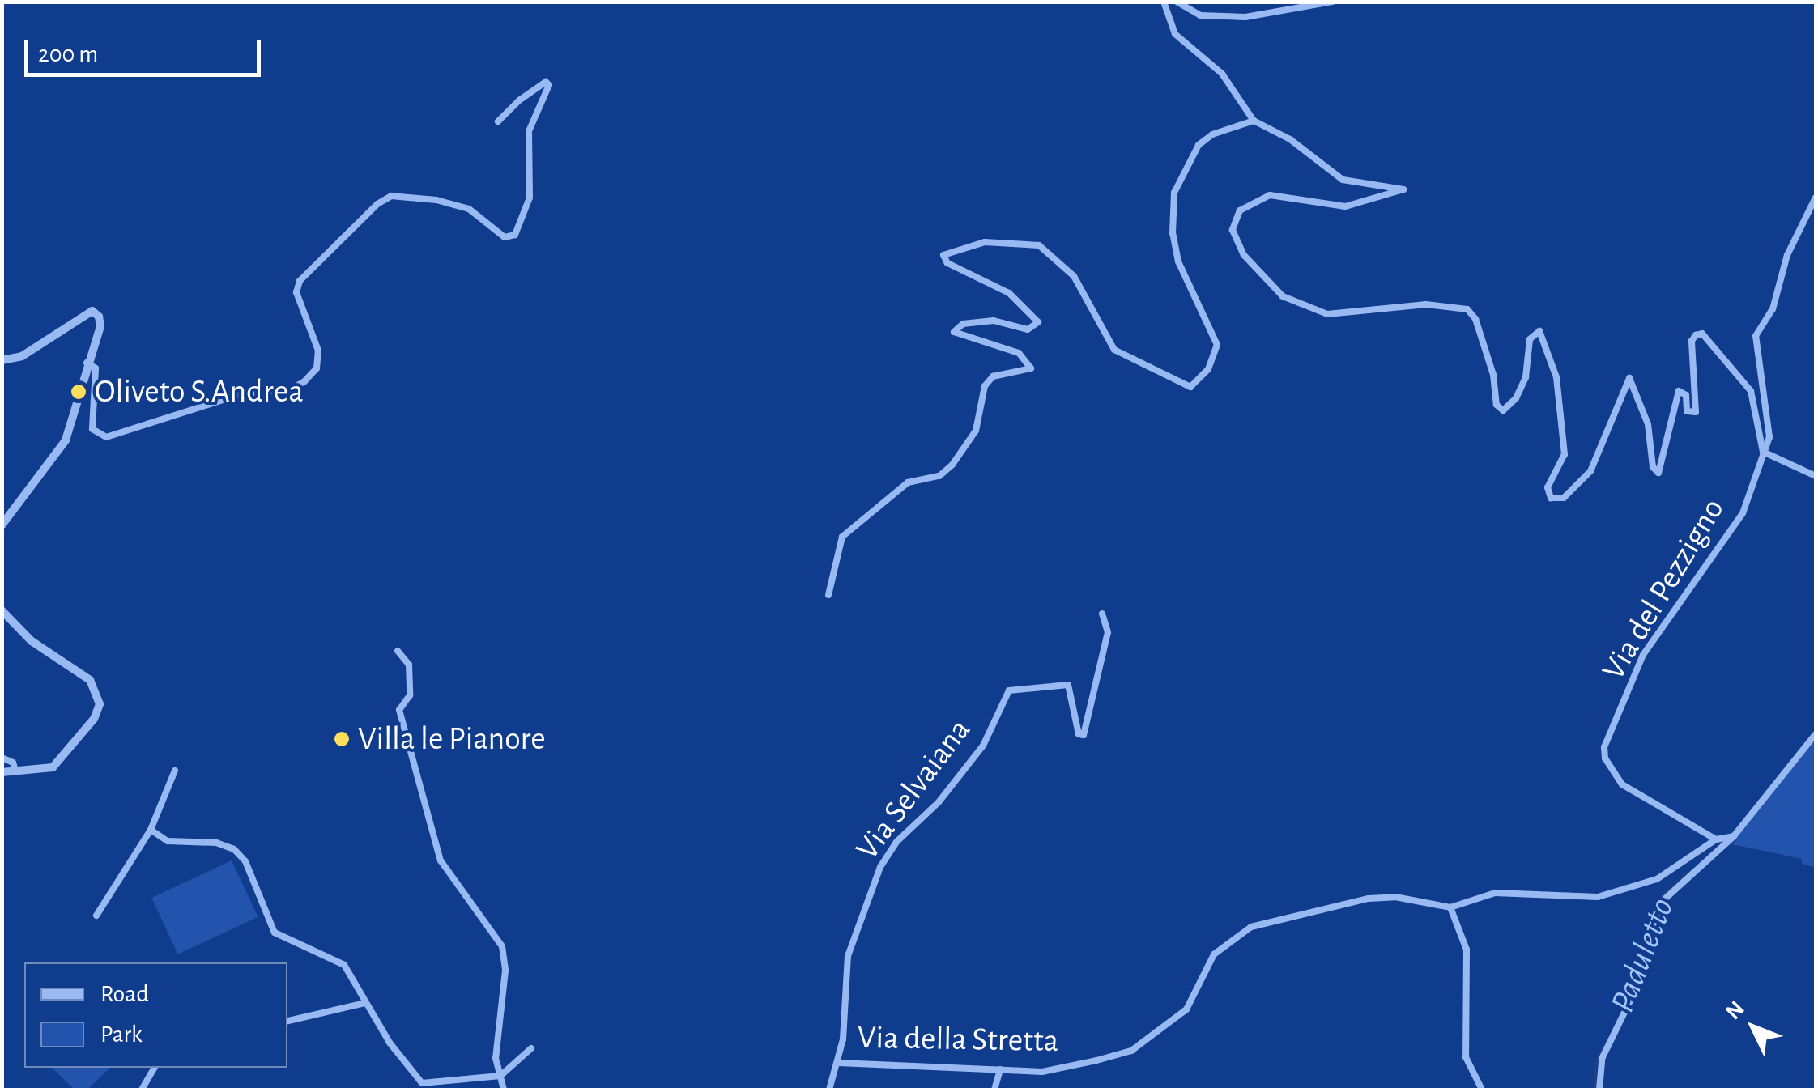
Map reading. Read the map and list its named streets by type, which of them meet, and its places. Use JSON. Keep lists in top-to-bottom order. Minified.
{"streets":{"street":["Via del Pezzigno","Via Selvaiana","Via della Stretta"]},"crossings":[["Via Selvaiana","Via della Stretta"]],"water":["Paduletto"],"places":["Oliveto S.Andrea","Villa le Pianore"],"legend":["Road","Park"],"scale_bar":"200 m","north":"top left"}
